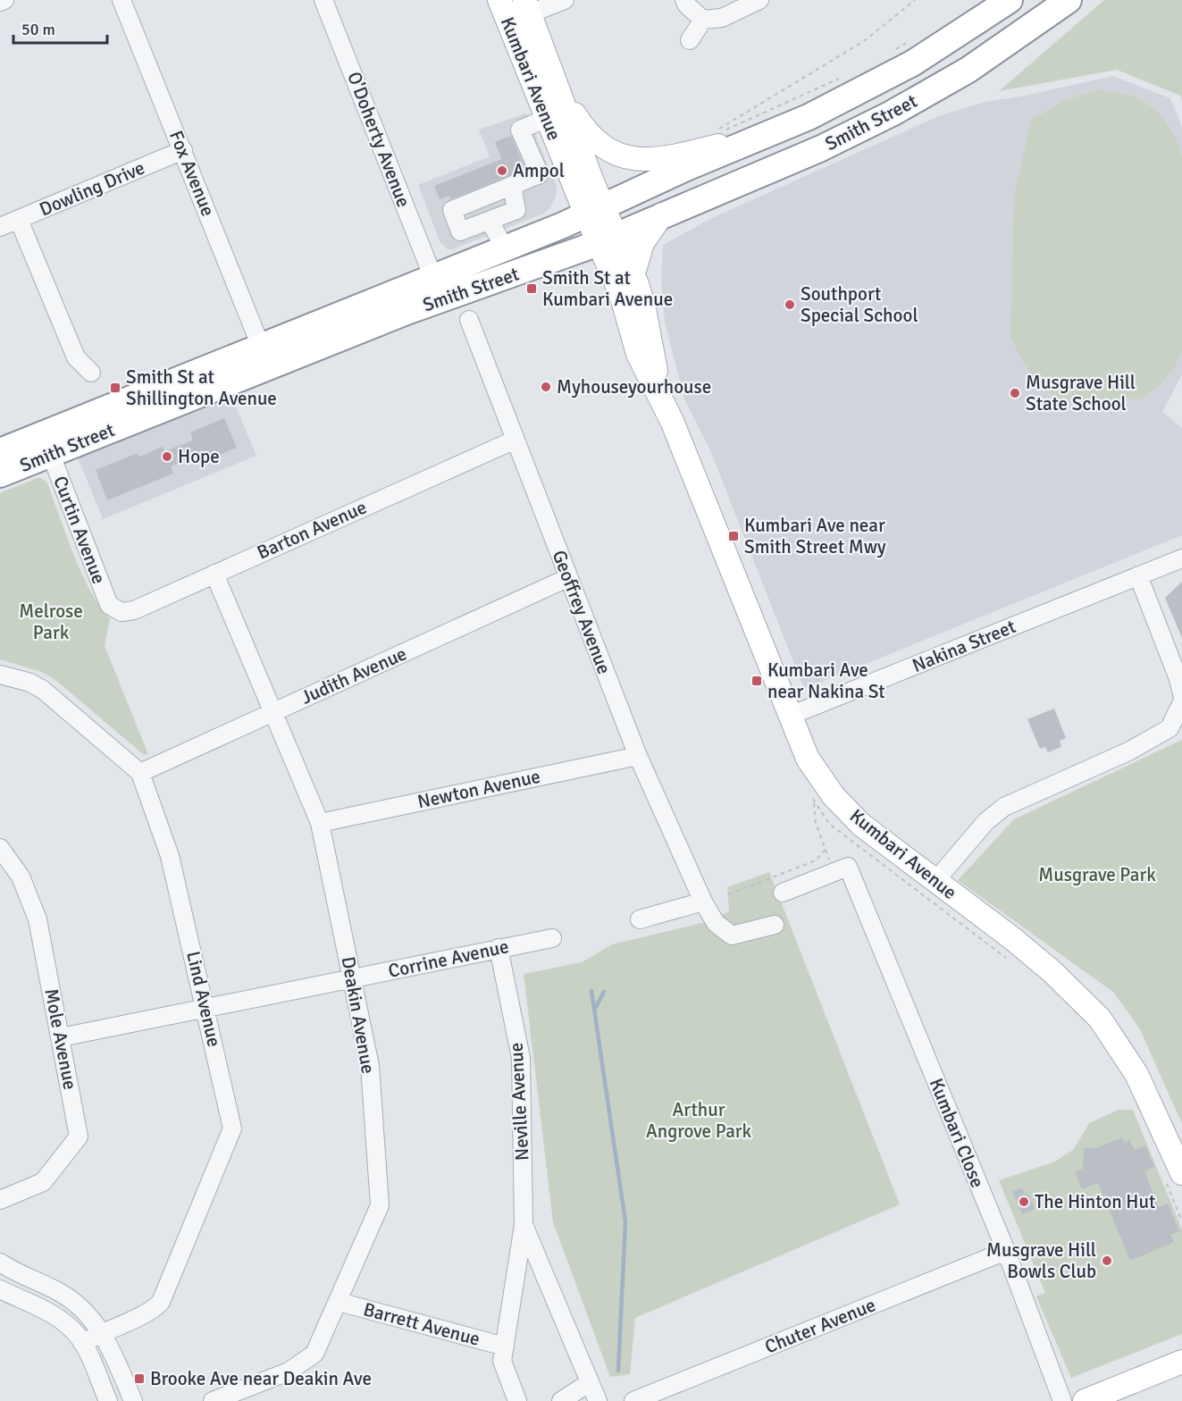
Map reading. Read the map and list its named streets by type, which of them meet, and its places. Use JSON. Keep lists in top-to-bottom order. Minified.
{"streets":{"highway":["Smith Street"],"main road":["Kumbari Avenue"],"street":["O'Doherty Avenue","Fox Avenue","Dowling Drive","Curtin Avenue","Barton Avenue","Geoffrey Avenue","Nakina Street","Judith Avenue","Newton Avenue","Corrine Avenue","Lind Avenue","Deakin Avenue","Mole Avenue","Neville Avenue","Kumbari Close","Barrett Avenue","Chuter Avenue"]},"crossings":[["Kumbari Avenue","Smith Street"],["Kumbari Avenue","Nakina Street"],["Smith Street","O'Doherty Avenue"],["Smith Street","Fox Avenue"],["Smith Street","Curtin Avenue"],["Fox Avenue","Dowling Drive"],["Curtin Avenue","Barton Avenue"],["Barton Avenue","Geoffrey Avenue"],["Barton Avenue","Deakin Avenue"],["Geoffrey Avenue","Judith Avenue"],["Geoffrey Avenue","Newton Avenue"],["Judith Avenue","Lind Avenue"],["Judith Avenue","Deakin Avenue"],["Newton Avenue","Deakin Avenue"],["Corrine Avenue","Lind Avenue"],["Corrine Avenue","Deakin Avenue"],["Corrine Avenue","Mole Avenue"],["Corrine Avenue","Neville Avenue"],["Deakin Avenue","Barrett Avenue"],["Neville Avenue","Barrett Avenue"],["Kumbari Close","Chuter Avenue"]],"parks":["Melrose Park","Musgrave Park","Arthur Angrove Park"],"places":{"other":["Ampol","Southport Special School","Myhouseyourhouse","Musgrave Hill State School","Hope","The Hinton Hut","Musgrave Hill Bowls Club"],"transit":["Smith St at Kumbari Avenue","Smith St at Shillington Avenue","Kumbari Ave near Smith Street Mwy","Kumbari Ave near Nakina St","Brooke Ave near Deakin Ave"]},"scale_bar":"50 m"}
